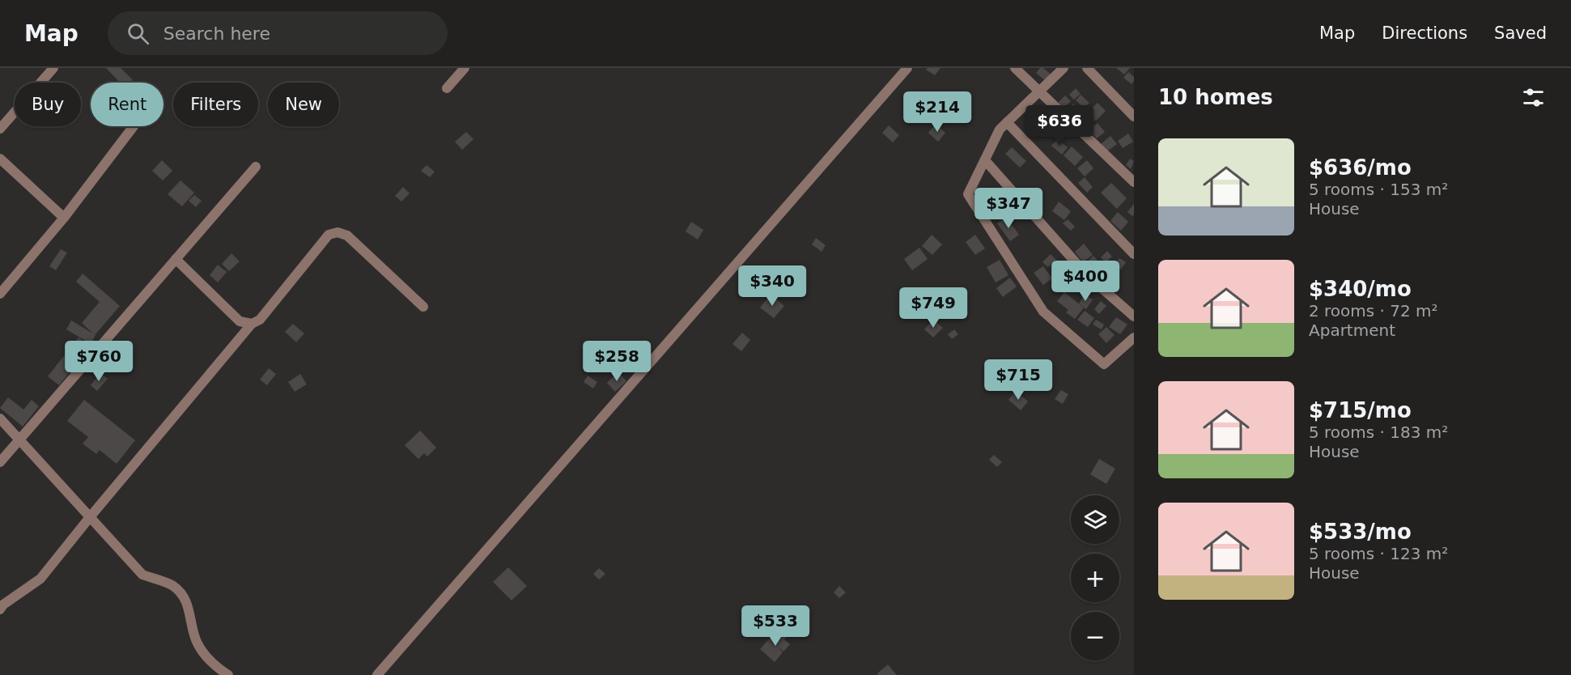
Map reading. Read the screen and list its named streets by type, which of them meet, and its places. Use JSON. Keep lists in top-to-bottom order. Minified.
{"page":{"header":"Map","search":"Search here","nav":["Map","Directions","Saved"],"heading":"10 homes","chip":["Buy","Rent","Filters","New"],"price":["$214","$636","$347","$400","$340","$749","$760","$258","$715","$533"],"list":[{"name":"$636/mo","note":"5 rooms · 153 m² · House"},{"name":"$340/mo","note":"2 rooms · 72 m² · Apartment"},{"name":"$715/mo","note":"5 rooms · 183 m² · House"},{"name":"$533/mo","note":"5 rooms · 123 m² · House"}],"map_buttons":["+","−"]}}
